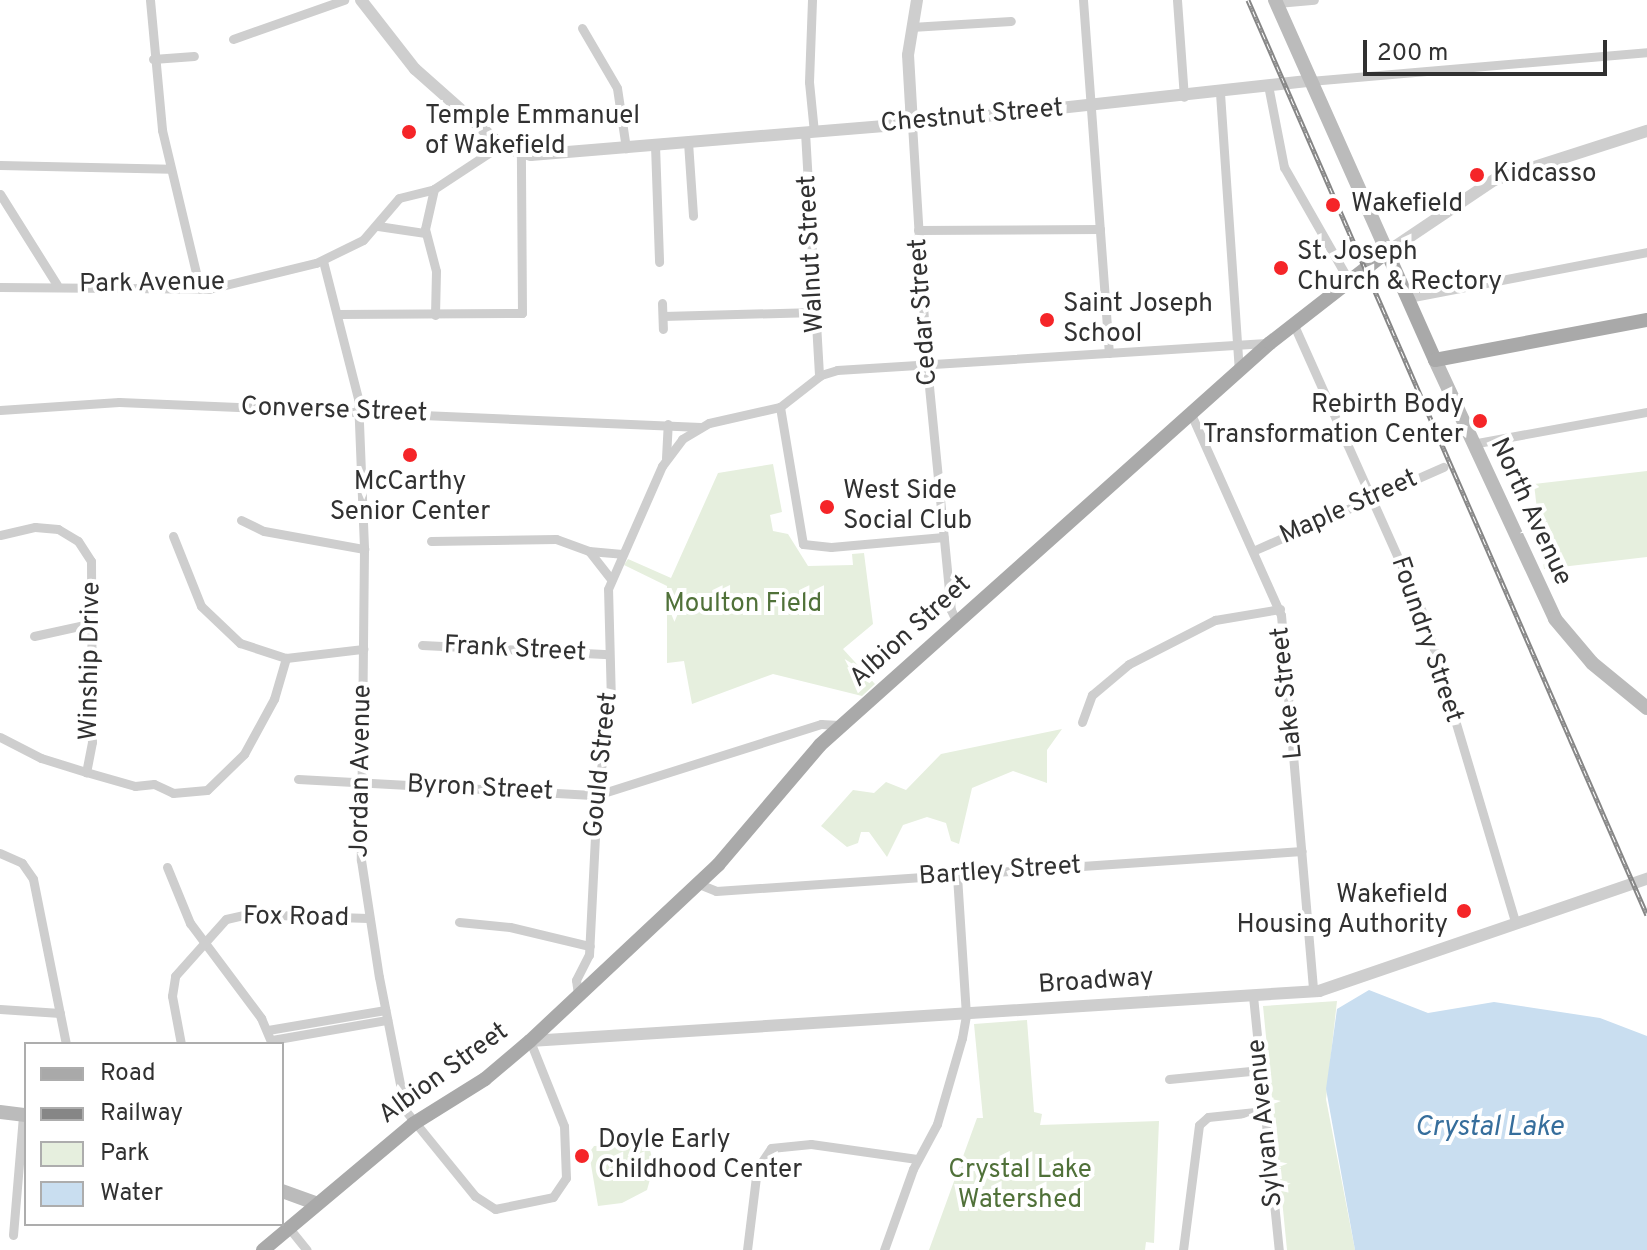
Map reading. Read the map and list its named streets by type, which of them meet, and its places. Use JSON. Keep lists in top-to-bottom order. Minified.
{"streets":{"main road":["North Avenue","Albion Street"],"street":["Chestnut Street","Walnut Street","Park Avenue","Cedar Street","Converse Street","Maple Street","Foundry Street","Frank Street","Winship Drive","Lake Street","Gould Street","Jordan Avenue","Byron Street","Bartley Street","Fox Road","Broadway","Sylvan Avenue"]},"crossings":[["Chestnut Street","Walnut Street"],["Chestnut Street","Park Avenue"],["Chestnut Street","Cedar Street"],["Chestnut Street","North Avenue"],["Walnut Street","Gould Street"],["Park Avenue","Jordan Avenue"],["Cedar Street","Albion Street"],["Cedar Street","Gould Street"],["Converse Street","Gould Street"],["Converse Street","Jordan Avenue"],["Maple Street","Foundry Street"],["Maple Street","Lake Street"],["North Avenue","Albion Street"],["Albion Street","Foundry Street"],["Albion Street","Lake Street"],["Albion Street","Gould Street"],["Albion Street","Jordan Avenue"],["Albion Street","Byron Street"],["Albion Street","Bartley Street"],["Albion Street","Broadway"],["Foundry Street","Broadway"],["Frank Street","Gould Street"],["Lake Street","Bartley Street"],["Lake Street","Broadway"],["Gould Street","Byron Street"],["Jordan Avenue","Byron Street"],["Jordan Avenue","Fox Road"],["Broadway","Sylvan Avenue"]],"water":["Crystal Lake"],"parks":["Moulton Field","Crystal Lake Watershed"],"places":["Temple Emmanuel of Wakefield","Kidcasso","Wakefield","St. Joseph Church & Rectory","Saint Joseph School","Rebirth Body Transformation Center","McCarthy Senior Center","West Side Social Club","Wakefield Housing Authority","Doyle Early Childhood Center"],"legend":["Road","Railway","Park","Water"],"scale_bar":"200 m"}
